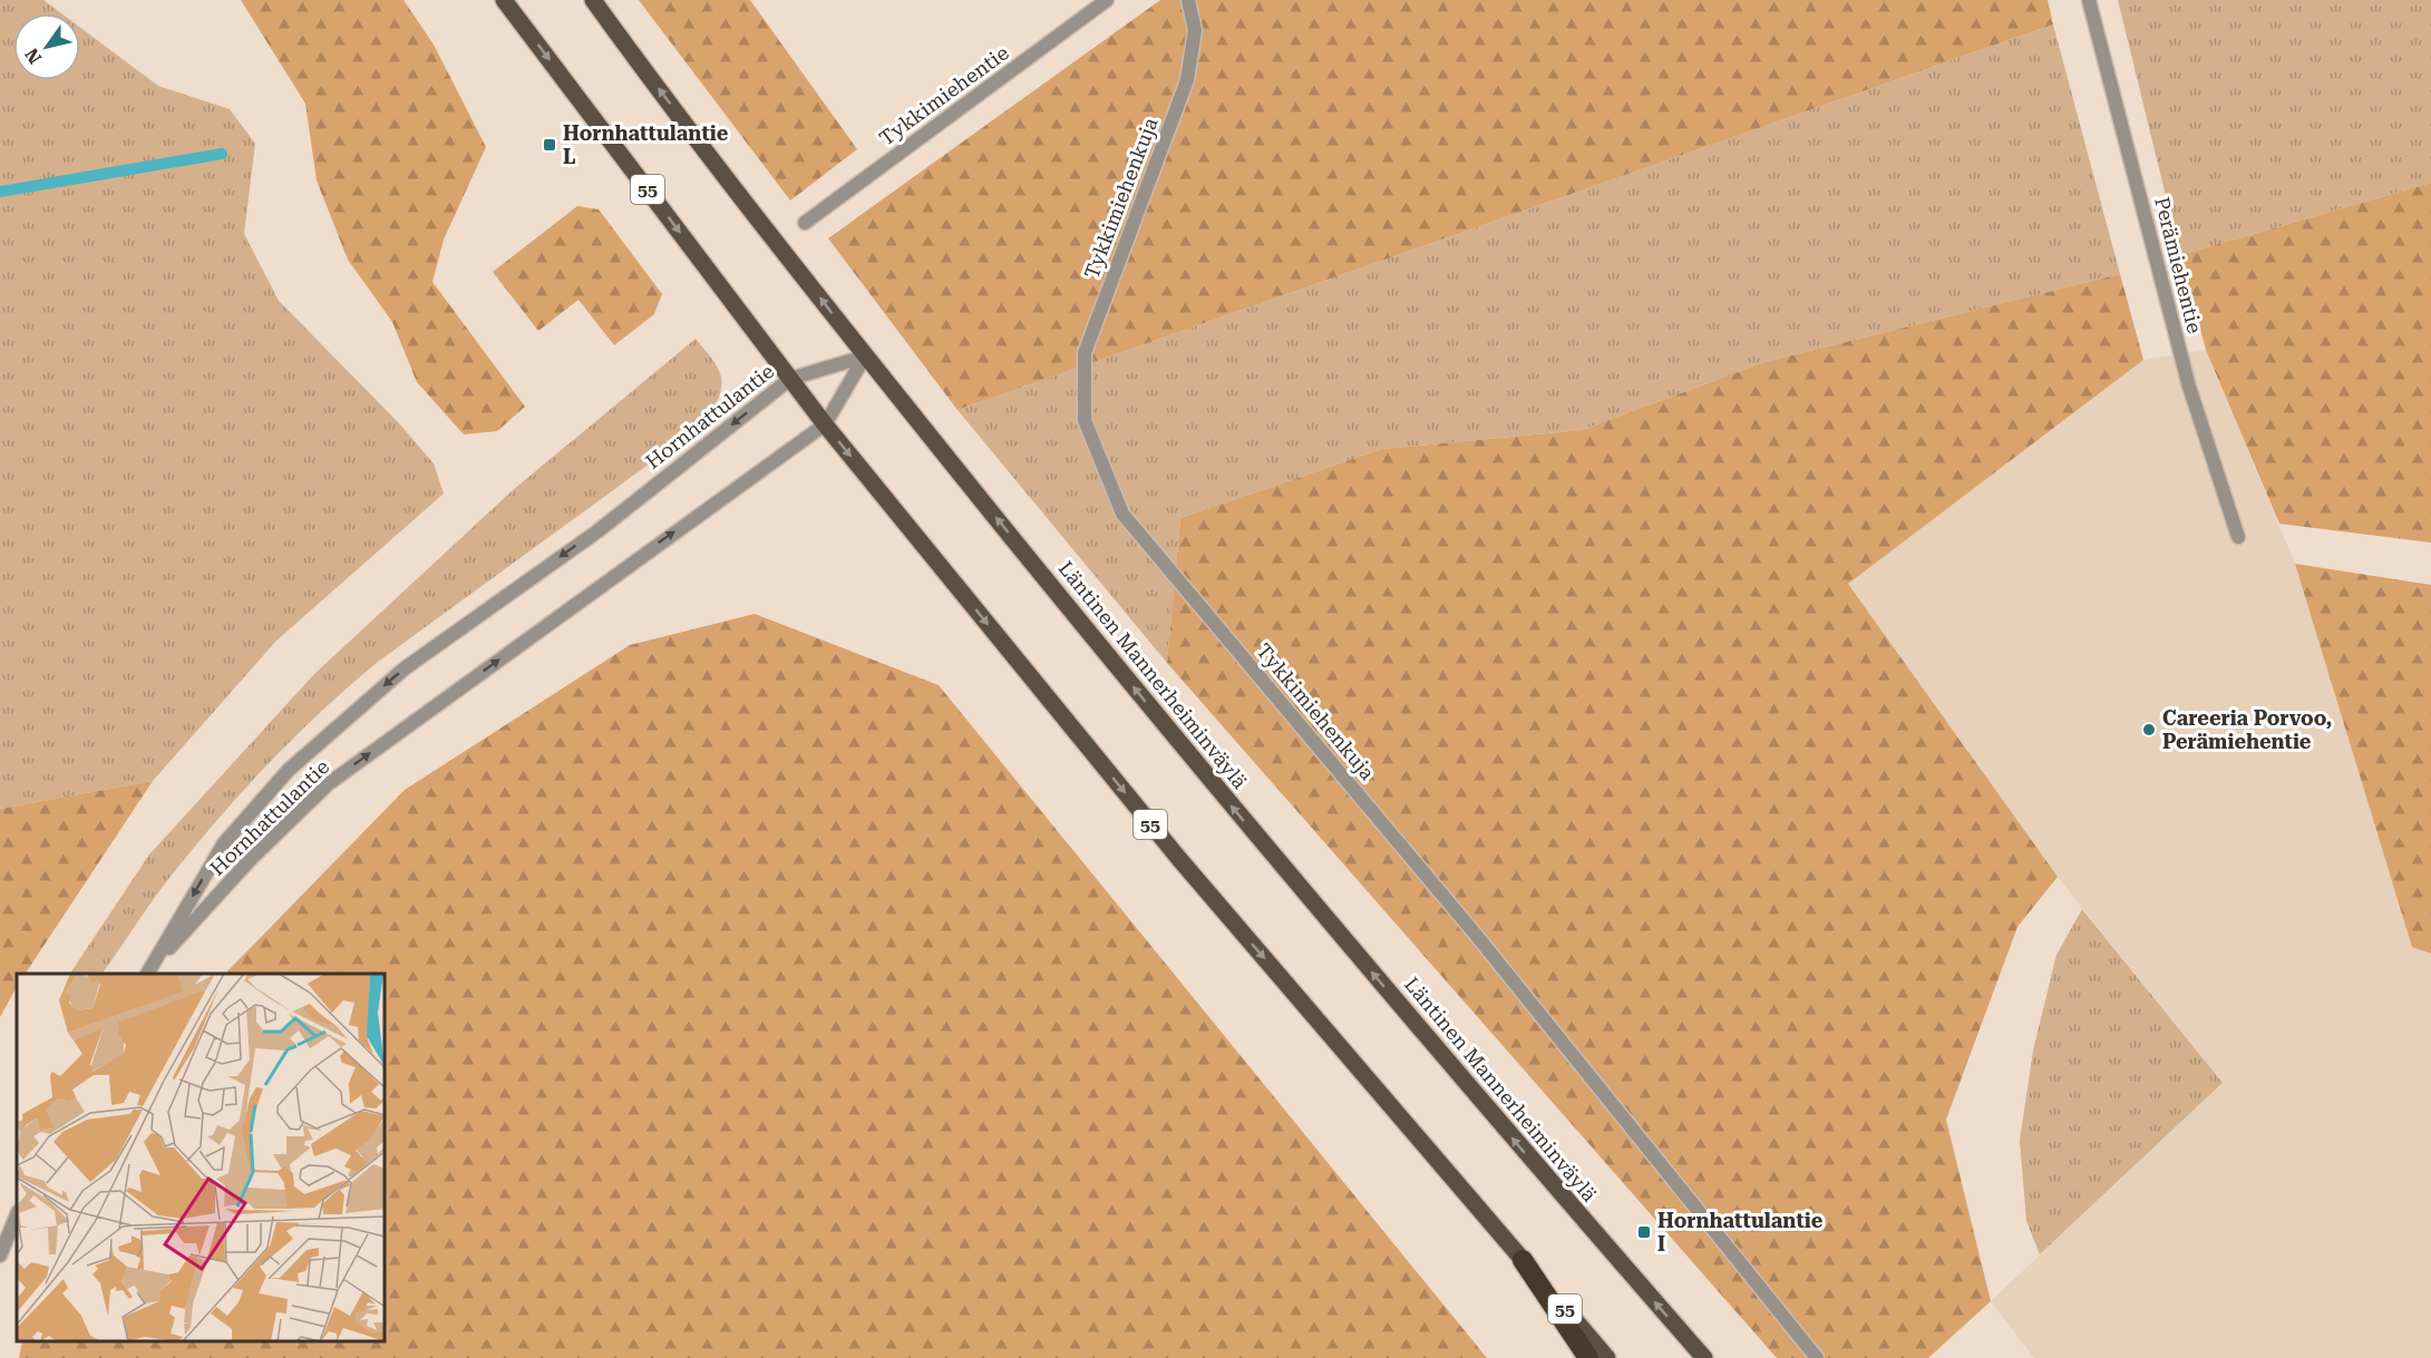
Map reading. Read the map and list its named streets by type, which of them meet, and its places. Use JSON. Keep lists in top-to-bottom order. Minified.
{"streets":{"main road":["55","Läntinen Mannerheiminväylä"],"street":["Tykkimiehentie","Tykkimiehenkuja","Perämiehentie","Hornhattulantie"]},"crossings":[["55","Hornhattulantie"],["Hornhattulantie","Läntinen Mannerheiminväylä"]],"places":{"transit":["Hornhattulantie L","Hornhattulantie I"],"other":["Careeria Porvoo, Perämiehentie"]},"north":"bottom left"}
